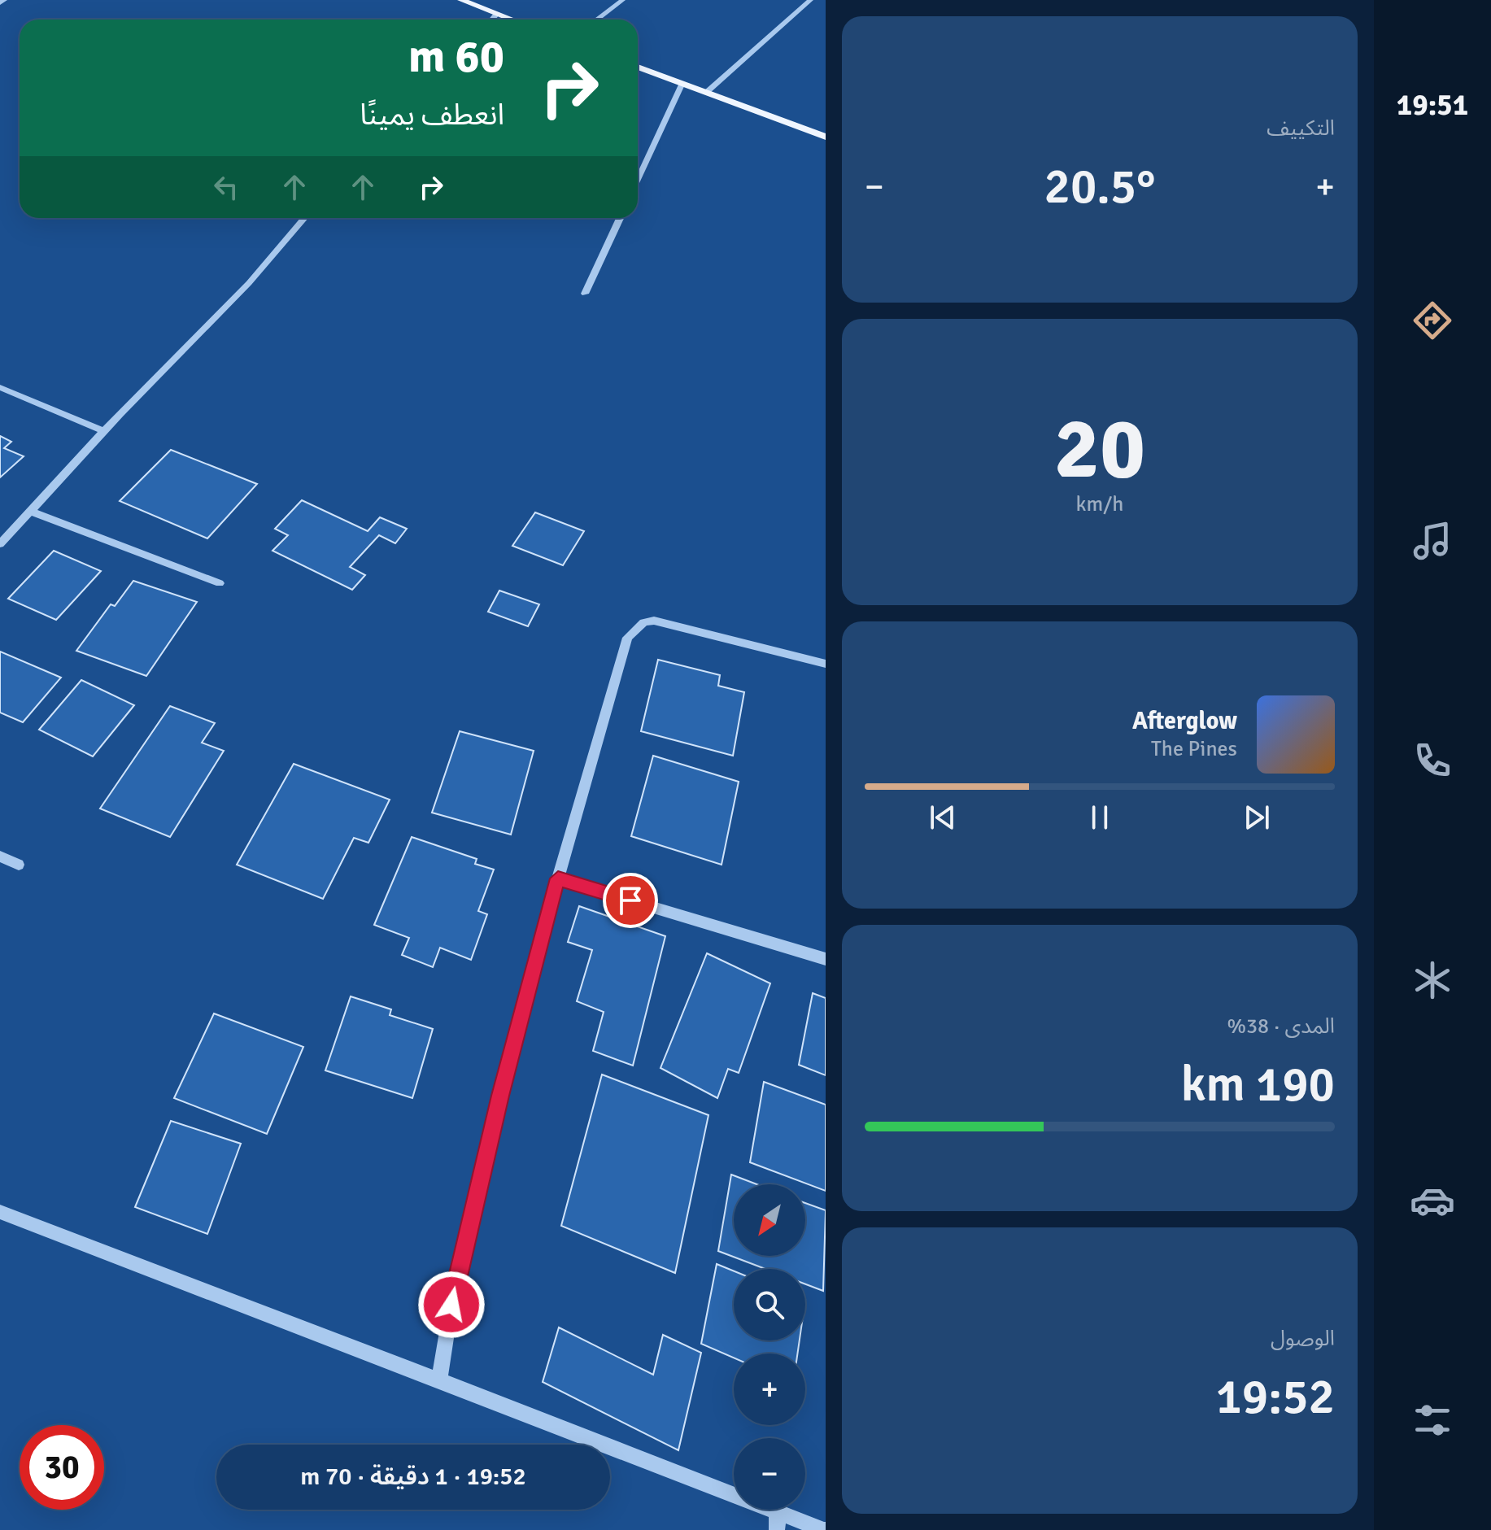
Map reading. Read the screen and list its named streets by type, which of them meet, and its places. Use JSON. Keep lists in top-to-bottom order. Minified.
{"north":"bottom left","page":{"tabs":"19:51","tile":["التكييف",["20","km/h"],["المدى · 38%","190 km"],["الوصول","19:52"]],"turn":["60 m","انعطف يمينًا"],"heat":["−","20.5°","+"],"song":["Afterglow","The Pines"],"map_buttons":["+","−"],"limit":"30","trip":"19:52 · 1 دقيقة · 70 m"}}
